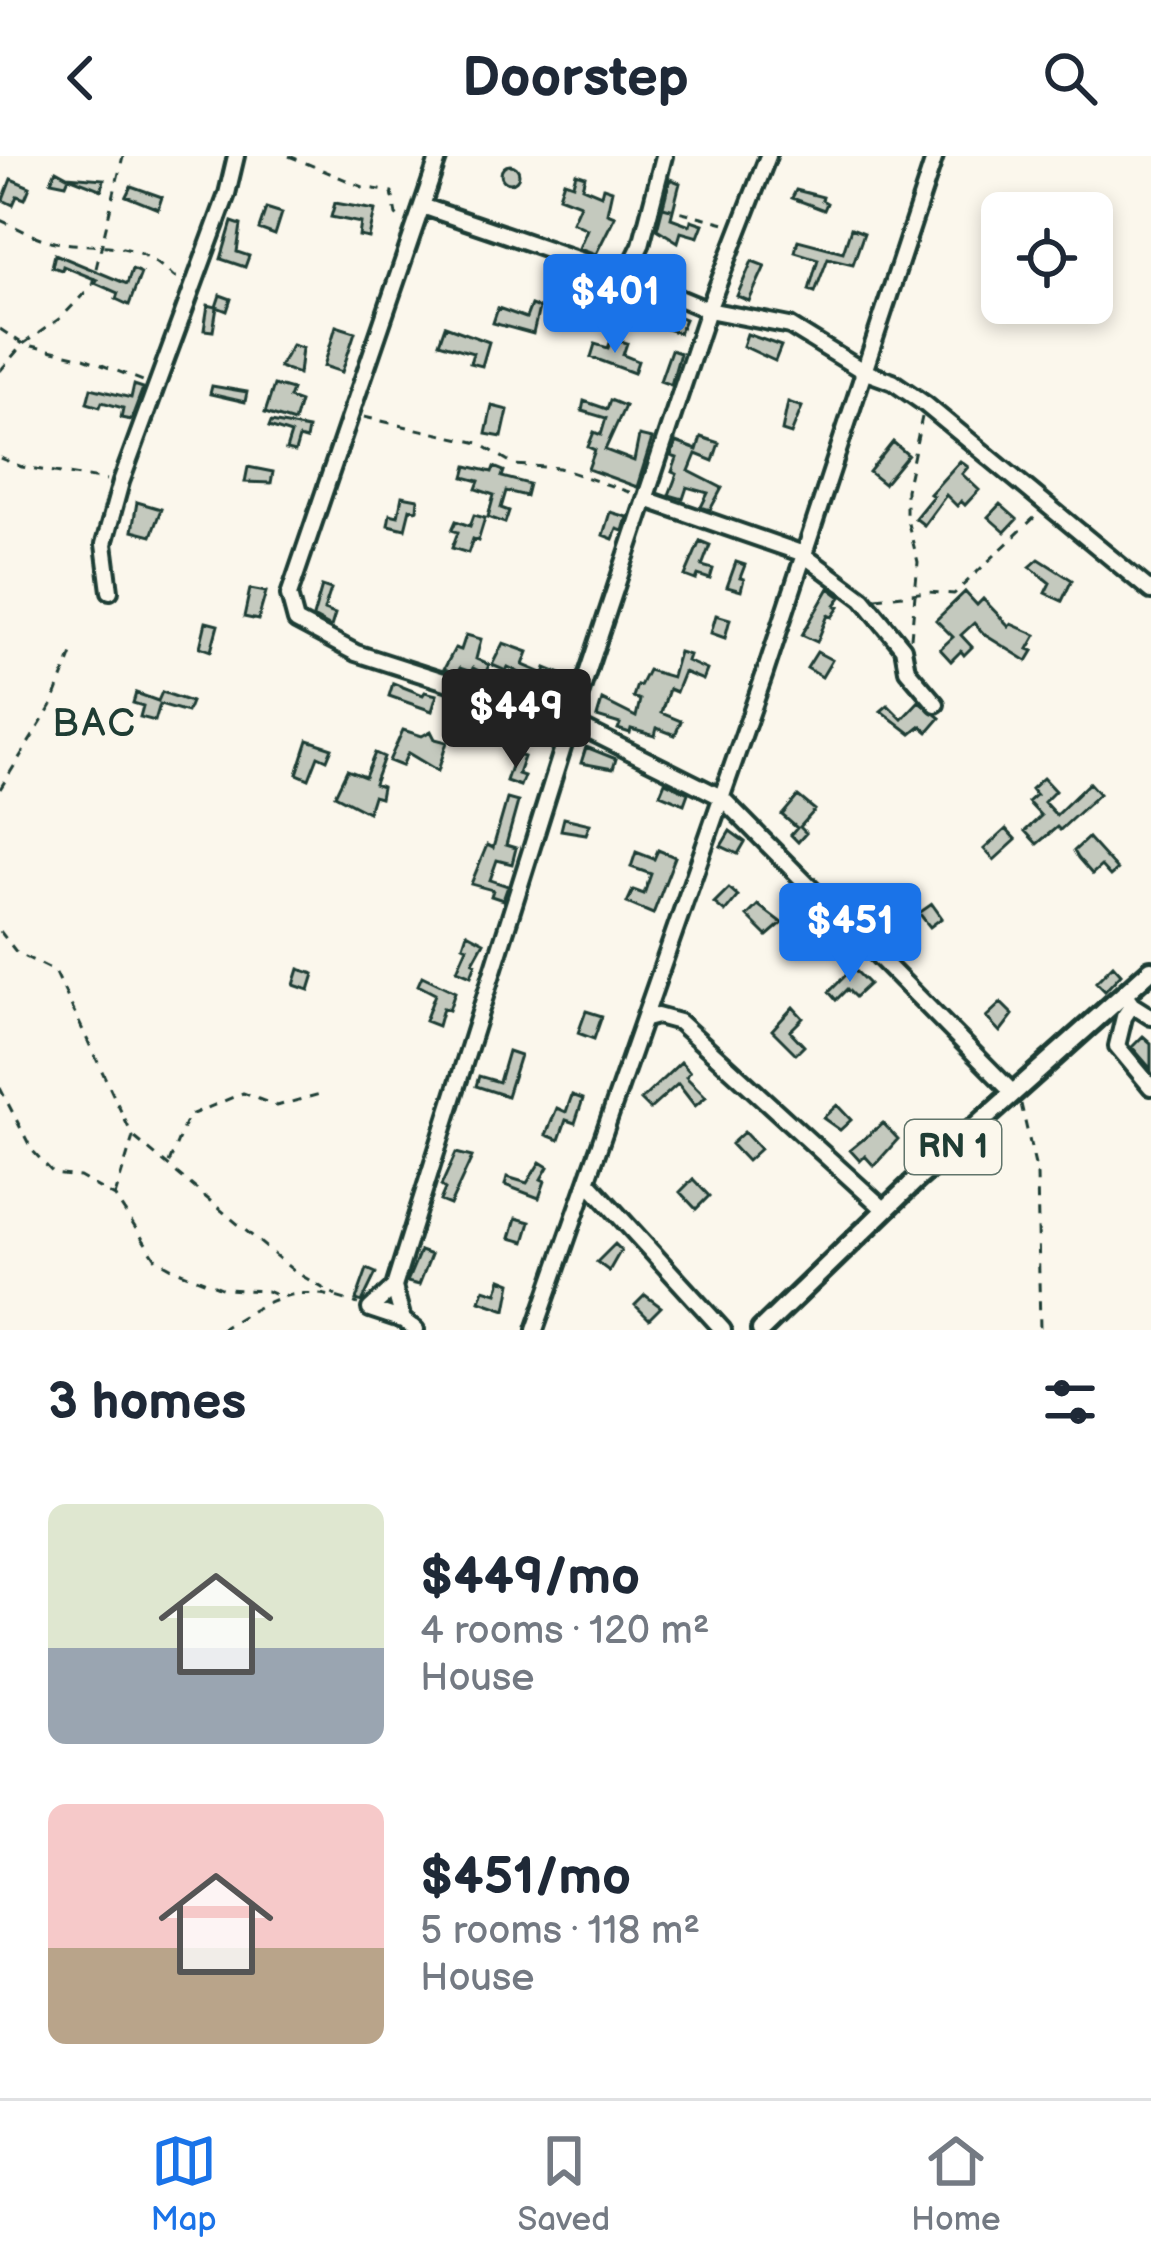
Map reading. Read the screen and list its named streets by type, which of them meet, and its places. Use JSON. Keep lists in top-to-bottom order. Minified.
{"streets":{"main road":["RN 1"]},"districts":["BAC"],"page":{"header":"Doorstep","price":["$401","$449","$451"],"heading":"3 homes","list":[{"name":"$449/mo","note":"4 rooms · 120 m² · House"},{"name":"$451/mo","note":"5 rooms · 118 m² · House"}],"tabs":["Map","Saved","Home"]}}
